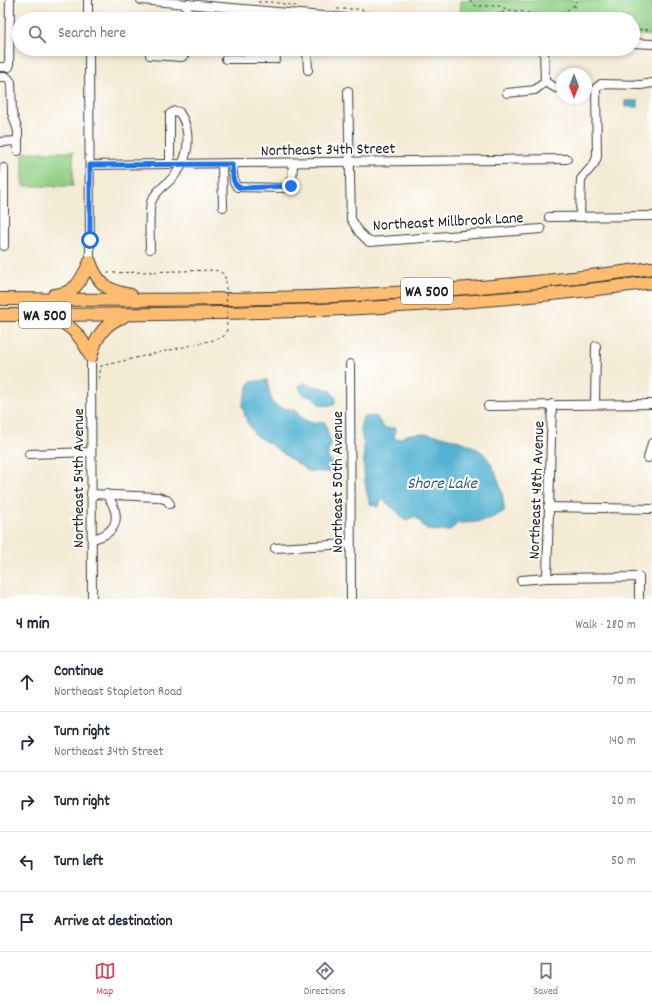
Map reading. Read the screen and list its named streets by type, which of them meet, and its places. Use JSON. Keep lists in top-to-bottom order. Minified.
{"streets":{"highway":["WA 500"],"street":["Northeast 34th Street","Northeast Millbrook Lane","Northeast 54th Avenue","Northeast 50th Avenue","Northeast 48th Avenue"]},"crossings":[["Northeast 34th Street","Northeast Millbrook Lane"]],"water":["Shore Lake"],"north":"bottom","page":{"search":"Search here","heading":["4 min","Walk · 280 m"],"list":[["Continue","Northeast Stapleton Road","70 m"],["Turn right","Northeast 34th Street","140 m"],["Turn right","20 m"],["Turn left","50 m"],"Arrive at destination"],"nav":["Map","Directions","Saved"]}}
